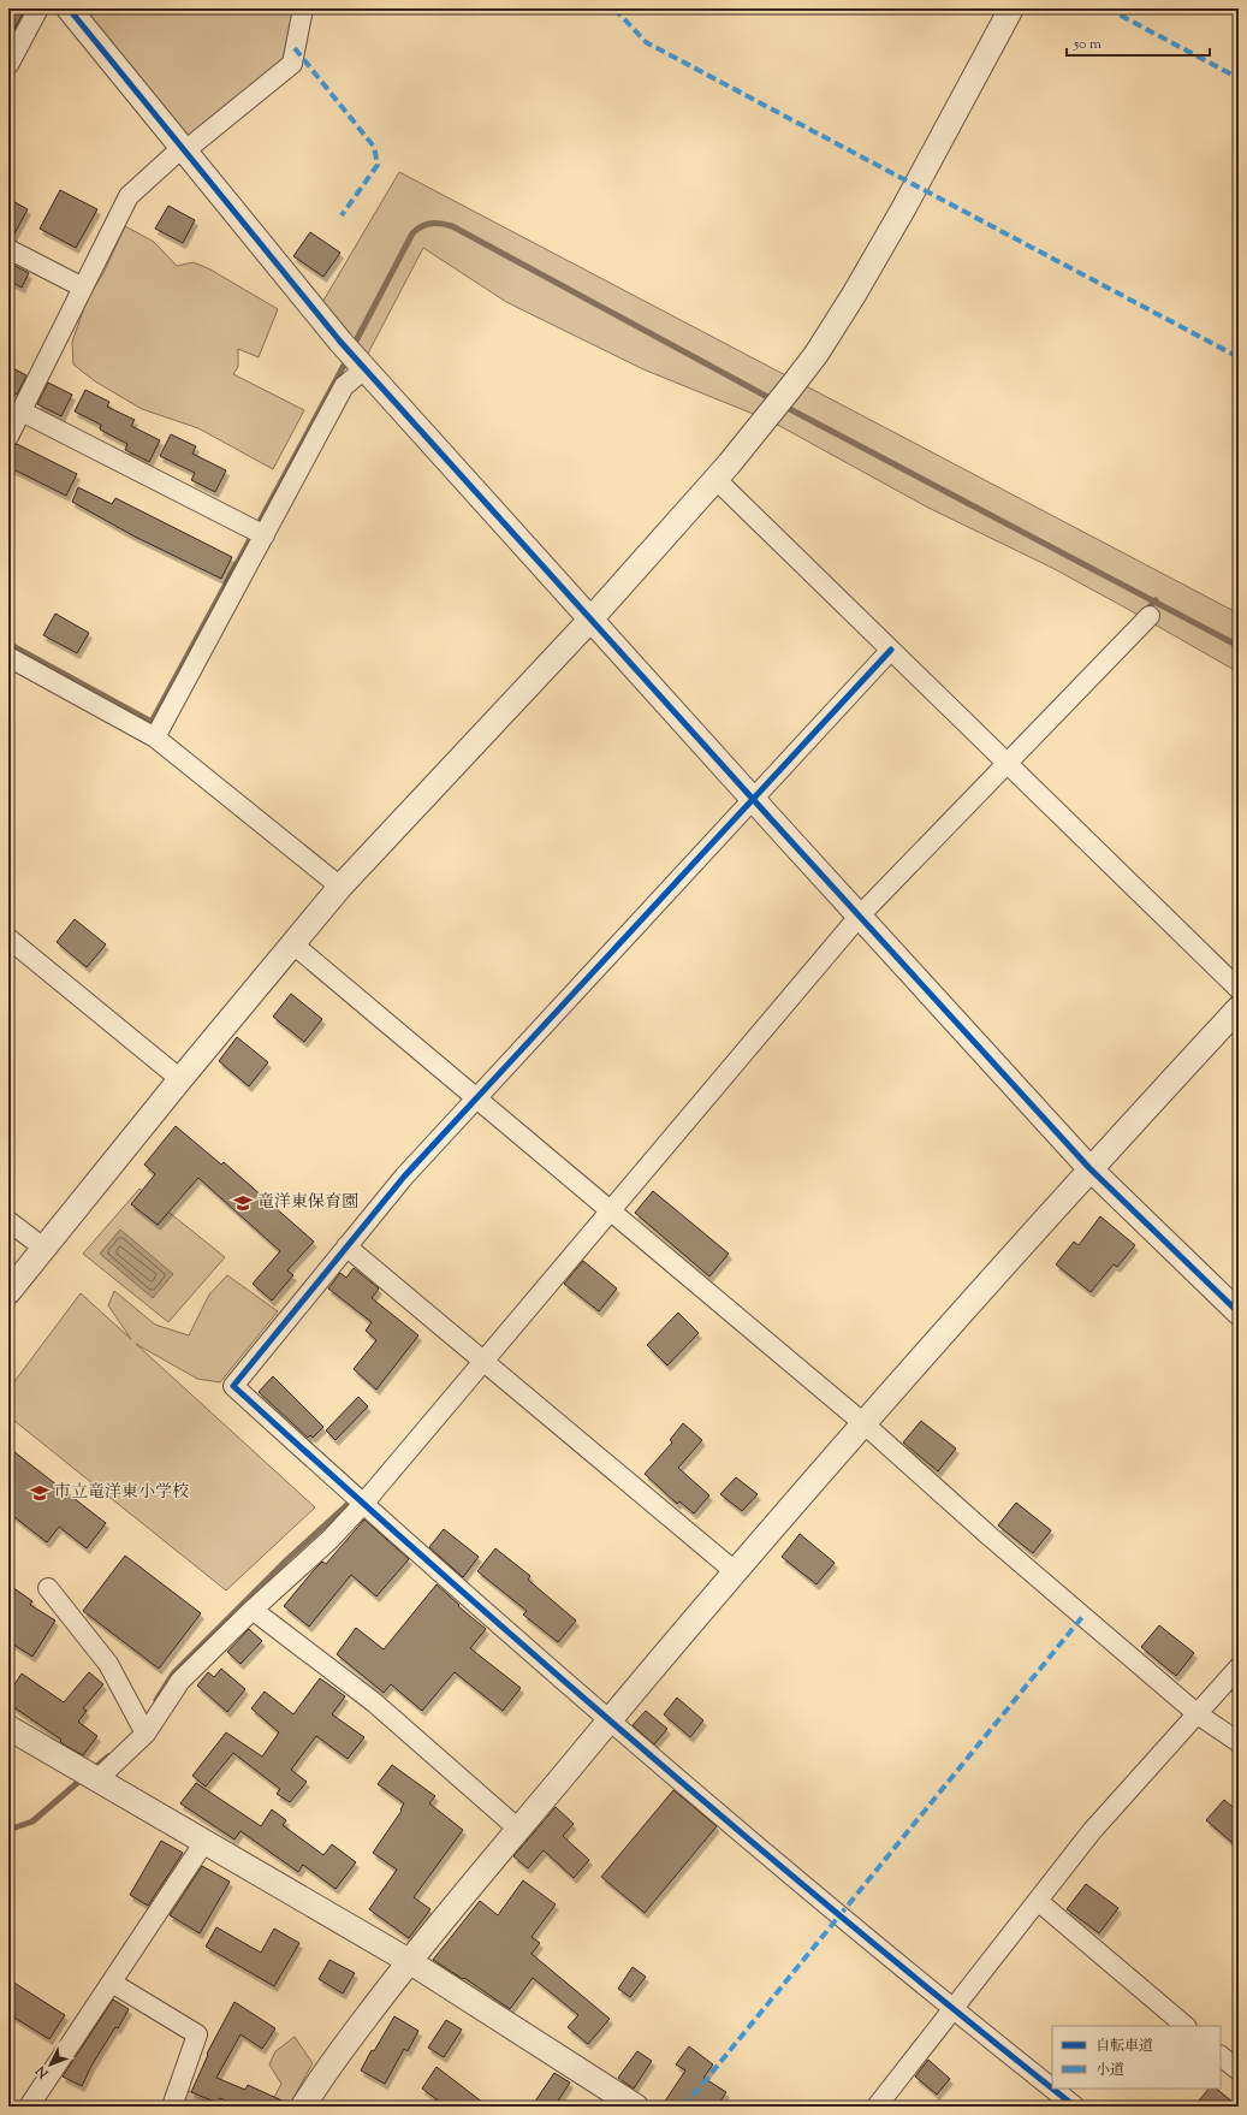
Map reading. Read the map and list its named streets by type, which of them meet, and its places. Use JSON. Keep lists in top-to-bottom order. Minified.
{"places":{"school or university":["竜洋東保育園","市立竜洋東小学校"]},"legend":["自転車道","小道"],"scale_bar":"50 m","north":"bottom left"}
